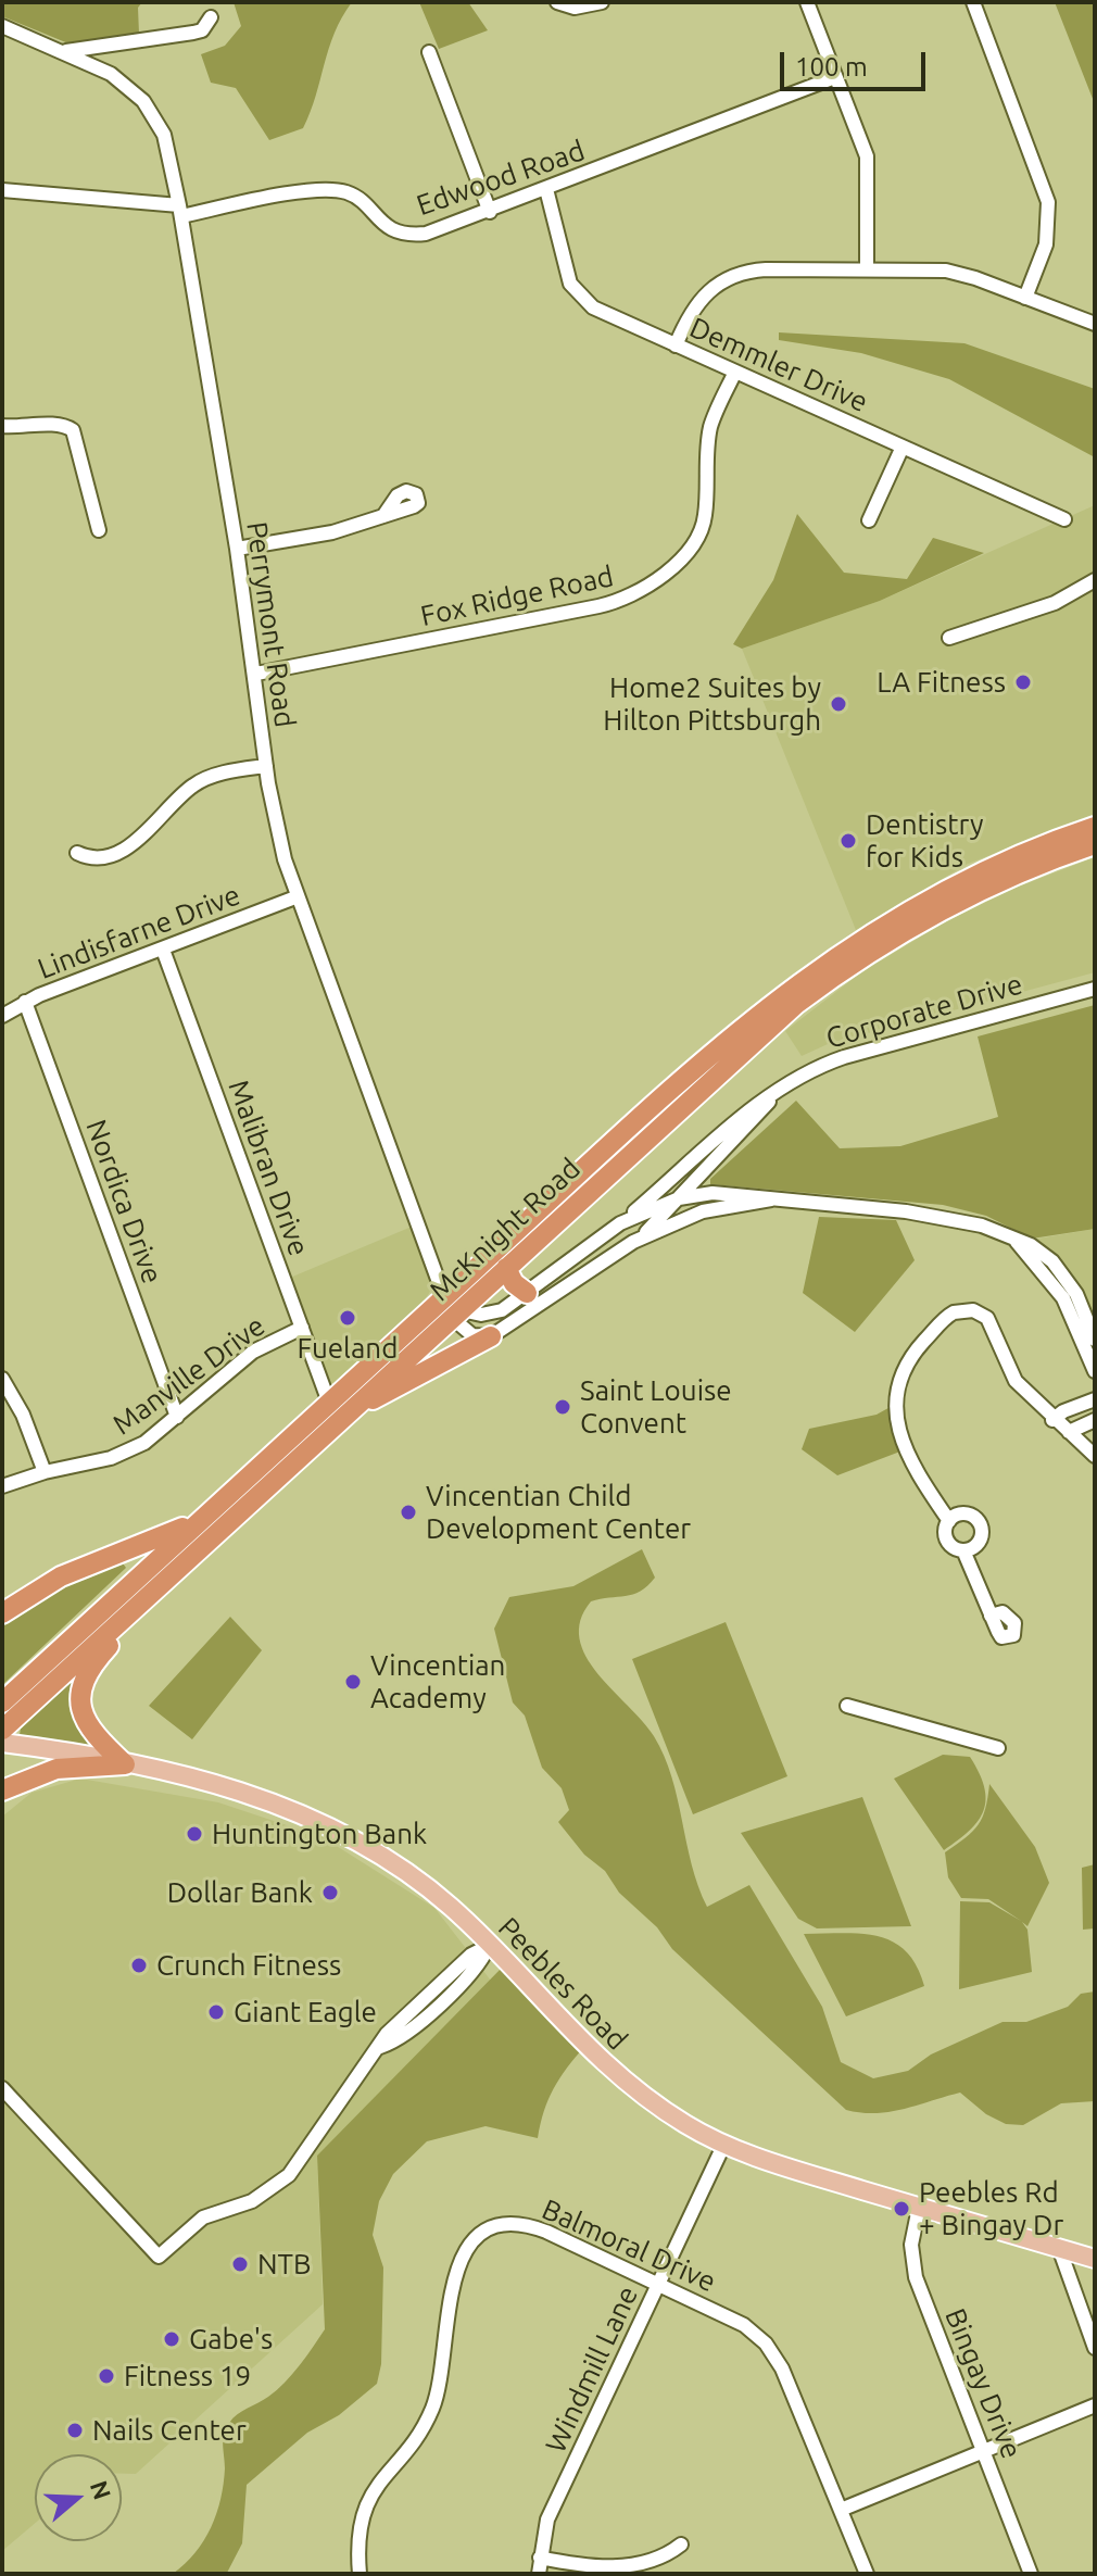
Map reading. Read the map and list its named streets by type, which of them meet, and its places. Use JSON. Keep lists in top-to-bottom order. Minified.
{"streets":{"highway":["McKnight Road"],"main road":["Peebles Road"],"street":["Edwood Road","Demmler Drive","Fox Ridge Road","Perrymont Road","Lindisfarne Drive","Corporate Drive","Malibran Drive","Nordica Drive","Manville Drive","Balmoral Drive","Windmill Lane","Bingay Drive"]},"crossings":[["Edwood Road","Demmler Drive"],["Edwood Road","Perrymont Road"],["Demmler Drive","Fox Ridge Road"],["Fox Ridge Road","Perrymont Road"],["Perrymont Road","Lindisfarne Drive"],["Perrymont Road","McKnight Road"],["Lindisfarne Drive","Malibran Drive"],["Lindisfarne Drive","Nordica Drive"],["Malibran Drive","McKnight Road"],["Malibran Drive","Manville Drive"],["Nordica Drive","Manville Drive"],["Peebles Road","Windmill Lane"],["Peebles Road","Bingay Drive"],["Balmoral Drive","Windmill Lane"]],"places":["LA Fitness","Home2 Suites by Hilton Pittsburgh","Dentistry for Kids","Fueland","Saint Louise Convent","Vincentian Child Development Center","Vincentian Academy","Huntington Bank","Dollar Bank","Crunch Fitness","Giant Eagle","Peebles Rd + Bingay Dr","NTB","Gabe's","Fitness 19","Nails Center"],"scale_bar":"100 m","north":"right"}
